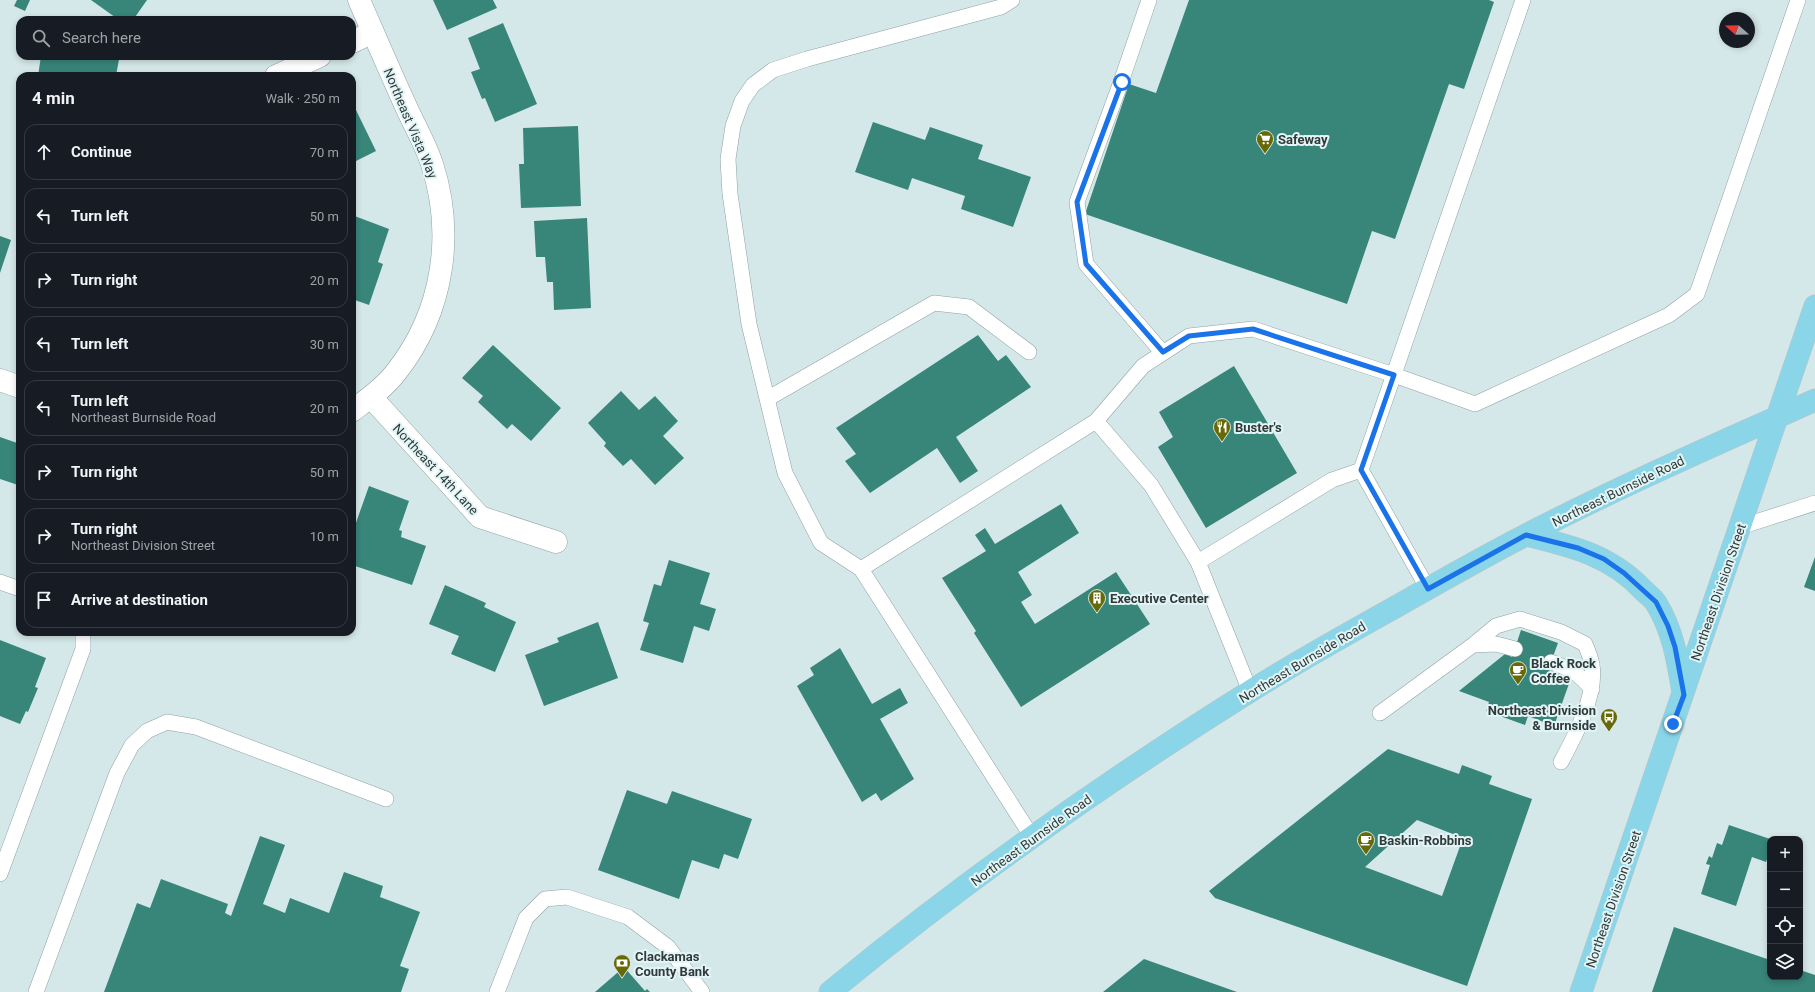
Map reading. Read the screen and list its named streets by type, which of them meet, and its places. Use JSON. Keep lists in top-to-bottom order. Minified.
{"streets":{"main road":["Northeast Burnside Road","Northeast Division Street"],"street":["Northeast Vista Way","Northeast 14th Lane"]},"crossings":[["Northeast Vista Way","Northeast 14th Lane"],["Northeast Burnside Road","Northeast Division Street"]],"places":{"supermarket":["Safeway"],"restaurant":["Buster's"],"building":["Executive Center"],"cafe":["Black Rock Coffee","Baskin-Robbins"],"bus stop":["Northeast Division & Burnside"],"bank":["Clackamas County Bank"]},"north":"left","page":{"search":"Search here","heading":["4 min","Walk · 250 m"],"list":[["Continue","70 m"],["Turn left","50 m"],["Turn right","20 m"],["Turn left","30 m"],["Turn left","Northeast Burnside Road","20 m"],["Turn right","50 m"],["Turn right","Northeast Division Street","10 m"],"Arrive at destination"],"map_buttons":["+","−"]}}
